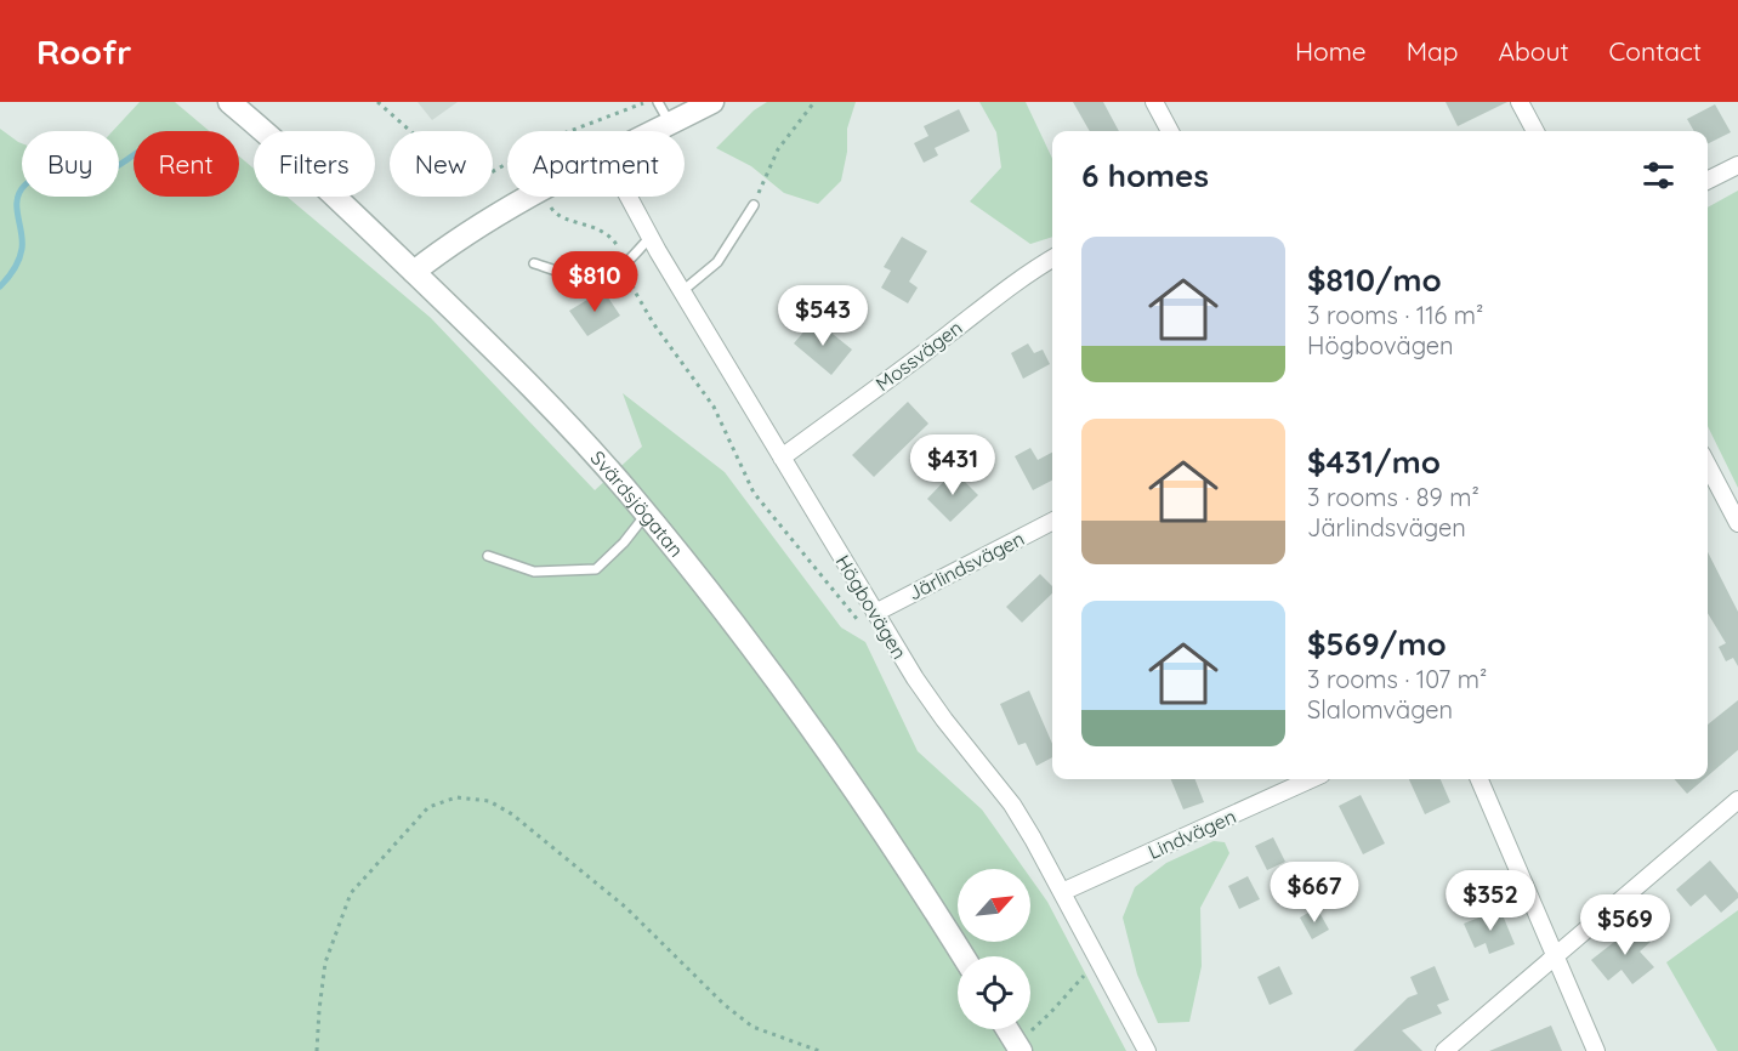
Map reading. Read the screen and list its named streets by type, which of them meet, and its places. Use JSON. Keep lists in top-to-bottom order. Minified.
{"streets":{"street":["Mossvägen","Svärdsjögatan","Järlindsvägen","Högbovägen","Lindvägen"]},"crossings":[["Mossvägen","Högbovägen"],["Järlindsvägen","Högbovägen"],["Högbovägen","Lindvägen"]],"north":"top right","page":{"header":"Roofr","nav":["Home","Map","About","Contact"],"chip":["Buy","Rent","Filters","New","Apartment"],"heading":"6 homes","list":[{"name":"$810/mo","note":"3 rooms · 116 m² · Högbovägen"},{"name":"$431/mo","note":"3 rooms · 89 m² · Järlindsvägen"},{"name":"$569/mo","note":"3 rooms · 107 m² · Slalomvägen"}],"price":["$810","$543","$431","$667","$352","$569"]}}
